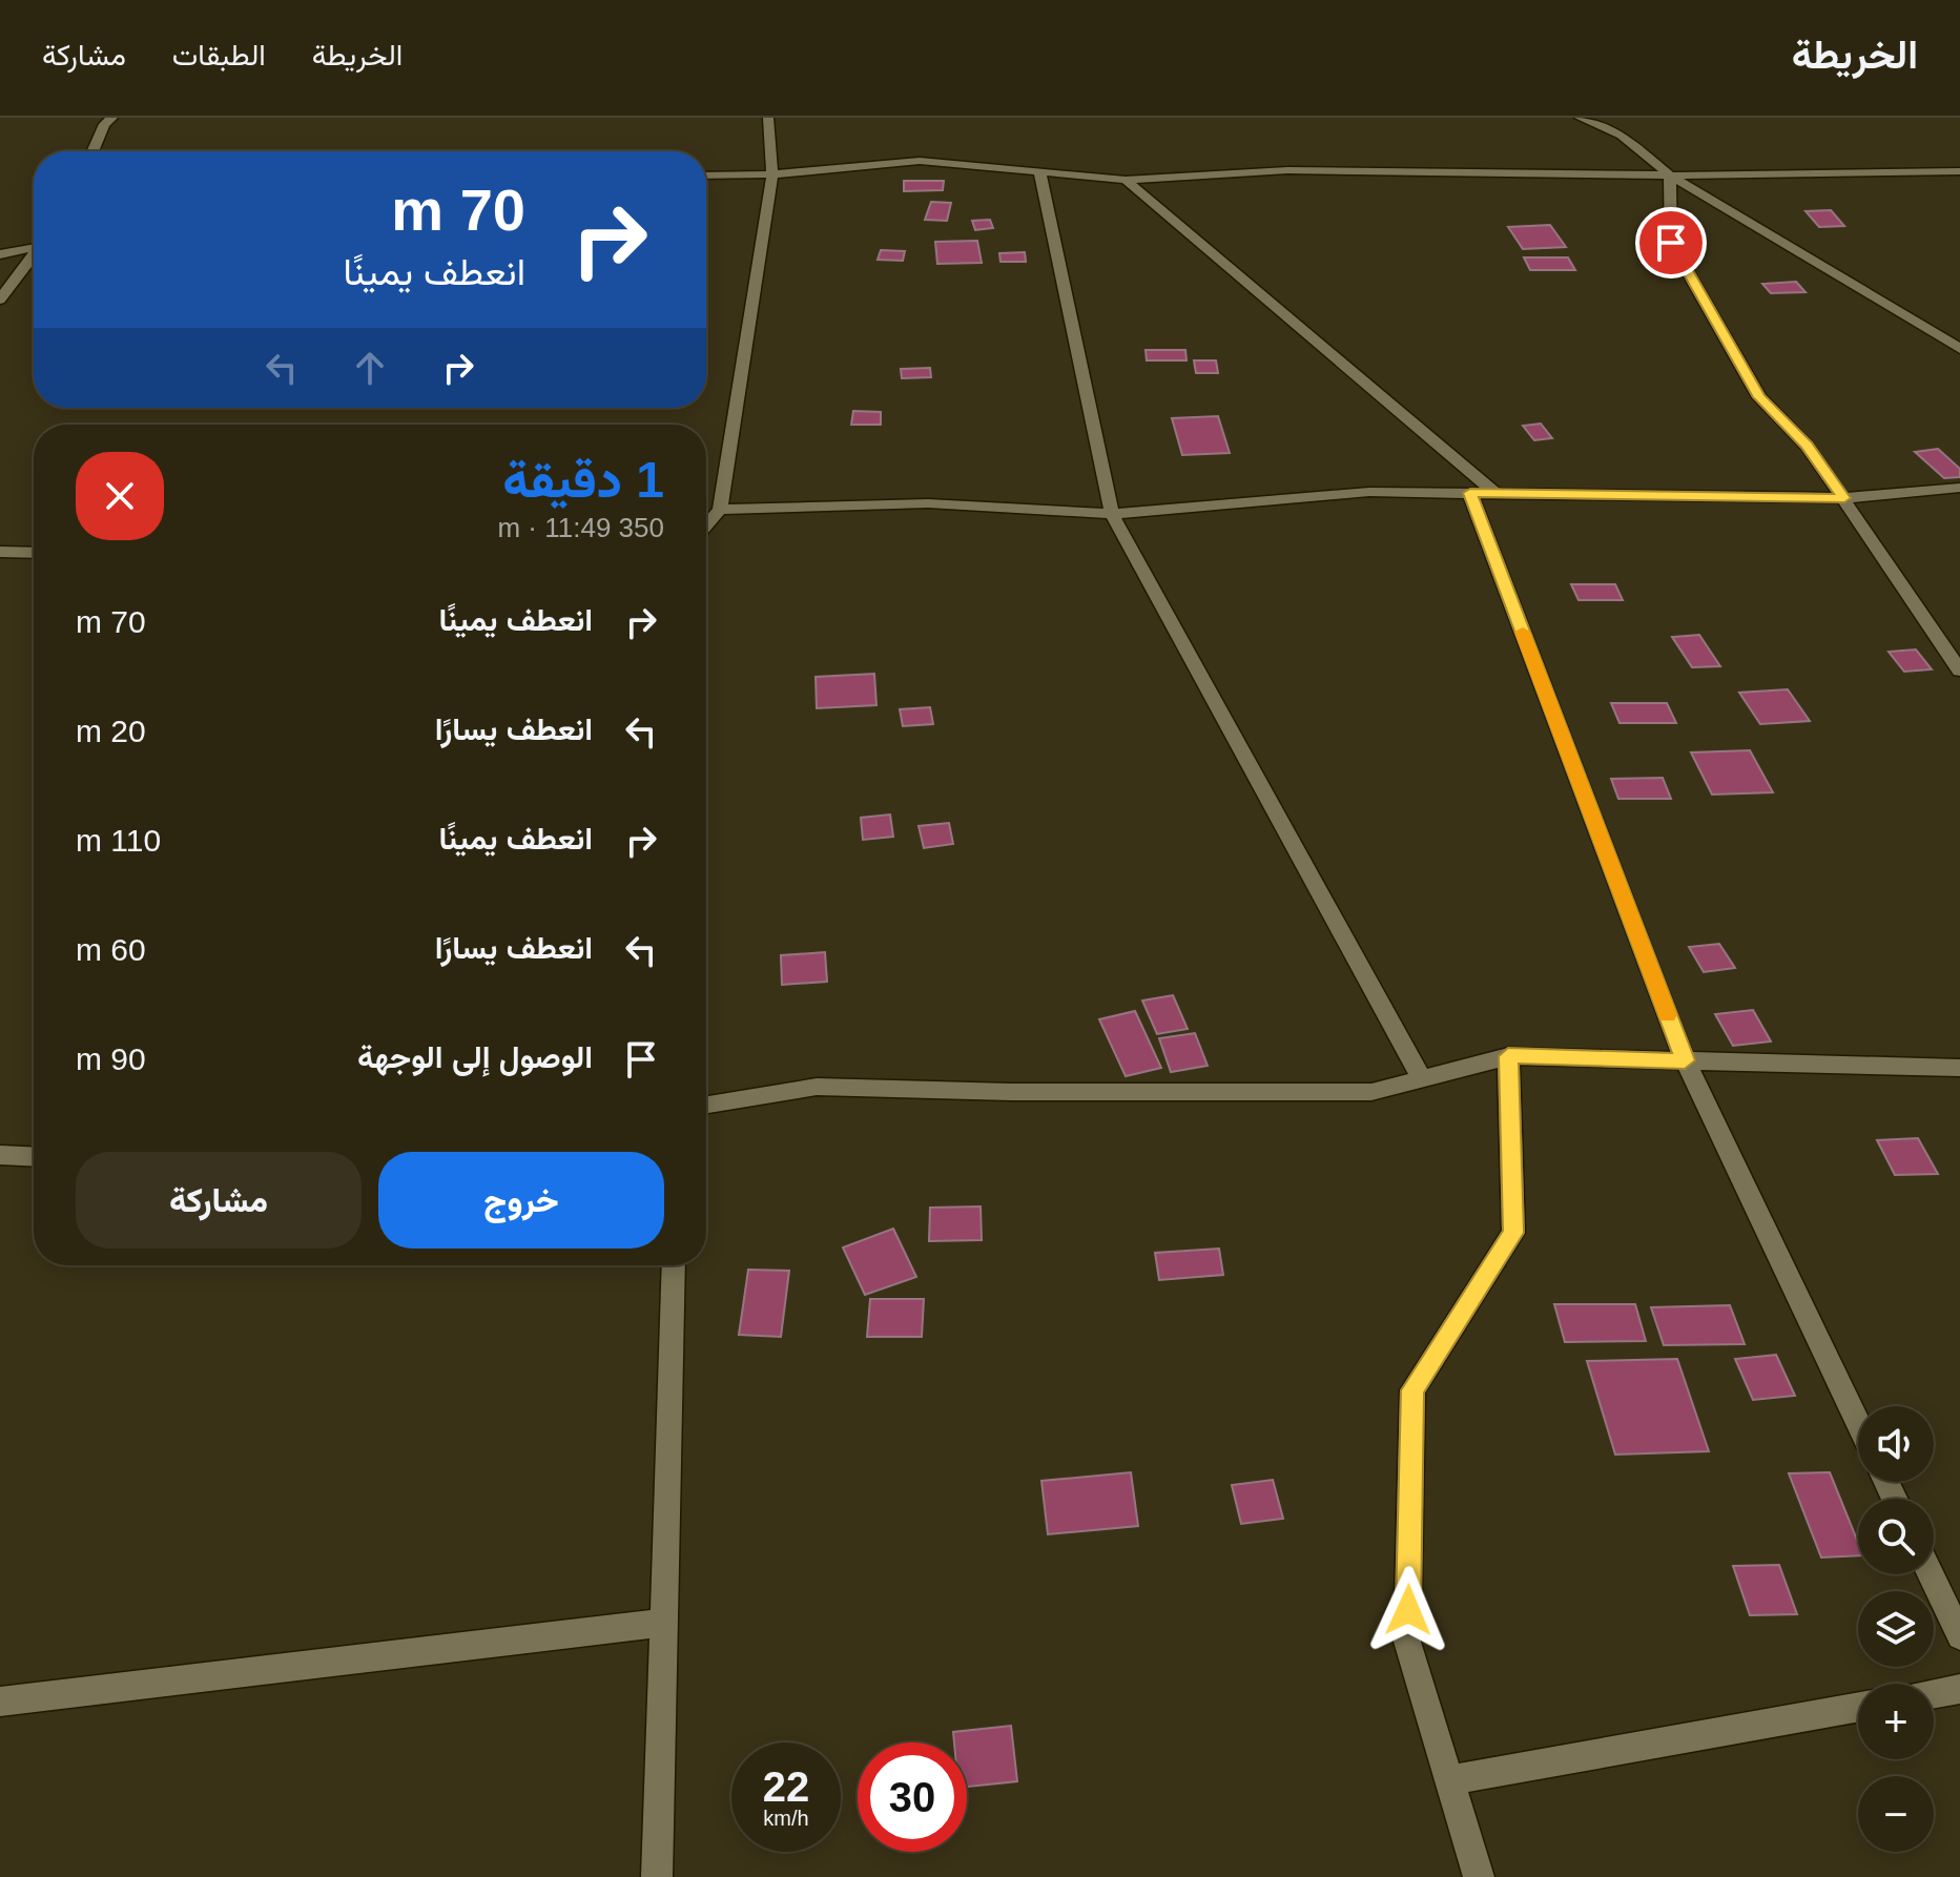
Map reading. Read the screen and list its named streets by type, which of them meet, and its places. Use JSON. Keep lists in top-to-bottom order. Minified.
{"page":{"header":"الخريطة","nav":["الخريطة","الطبقات","مشاركة"],"turn":["70 m","انعطف يمينًا"],"heading":["1 دقيقة","350 m · 11:49"],"list":[{"name":"انعطف يمينًا","value":"70 m"},{"name":"انعطف يسارًا","value":"20 m"},{"name":"انعطف يمينًا","value":"110 m"},{"name":"انعطف يسارًا","value":"60 m"},{"name":"الوصول إلى الوجهة","value":"90 m"}],"buttons":["خروج","مشاركة"],"map_buttons":["+","−"],"speed":"22 km/h","limit":"30"}}
